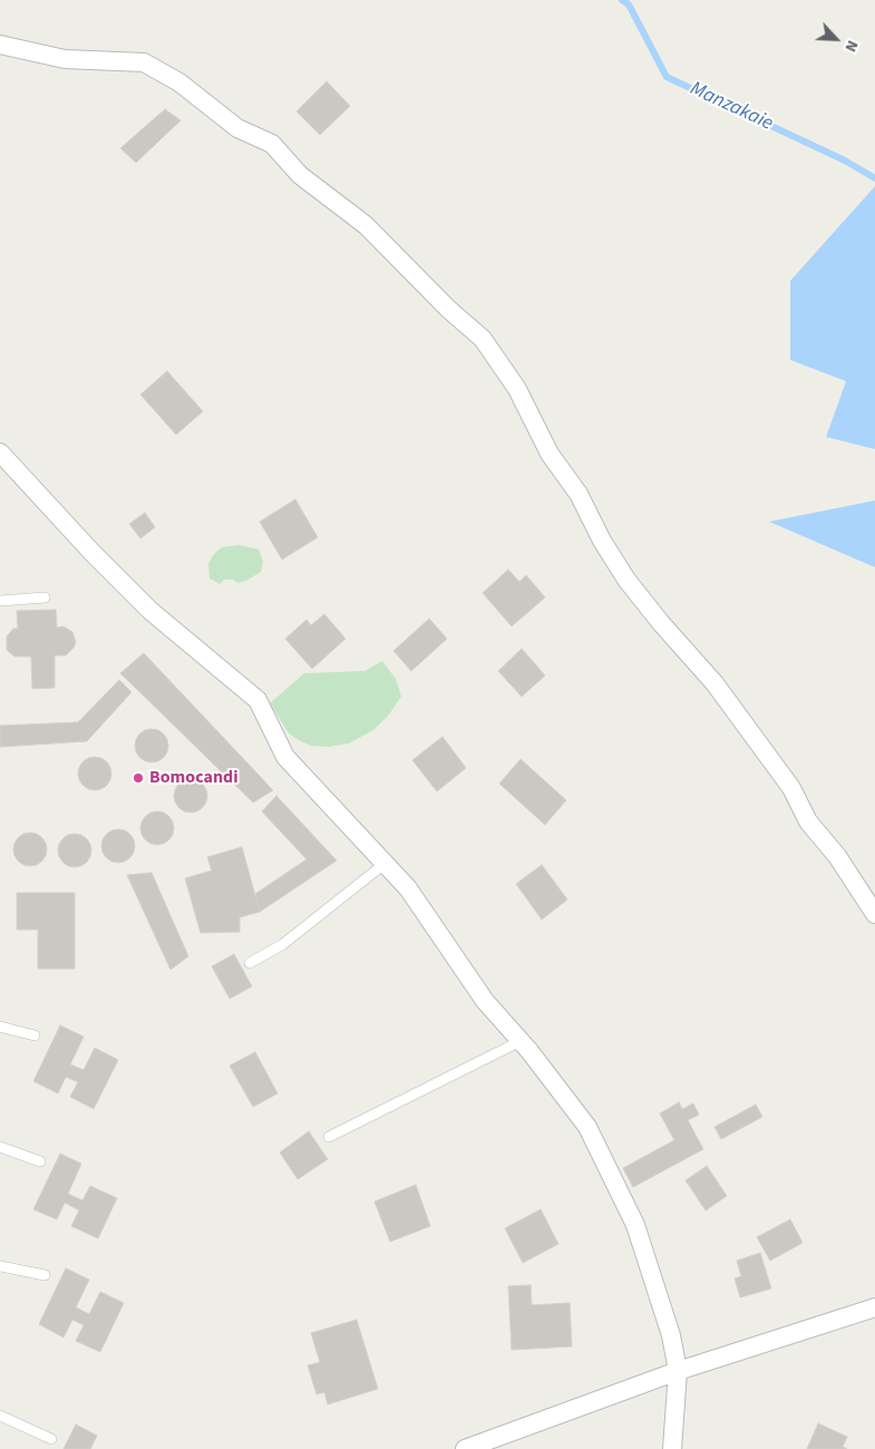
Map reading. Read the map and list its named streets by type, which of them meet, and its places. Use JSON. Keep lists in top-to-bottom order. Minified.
{"water":["Manzakaie"],"places":["Bomocandi"],"north":"bottom right"}
